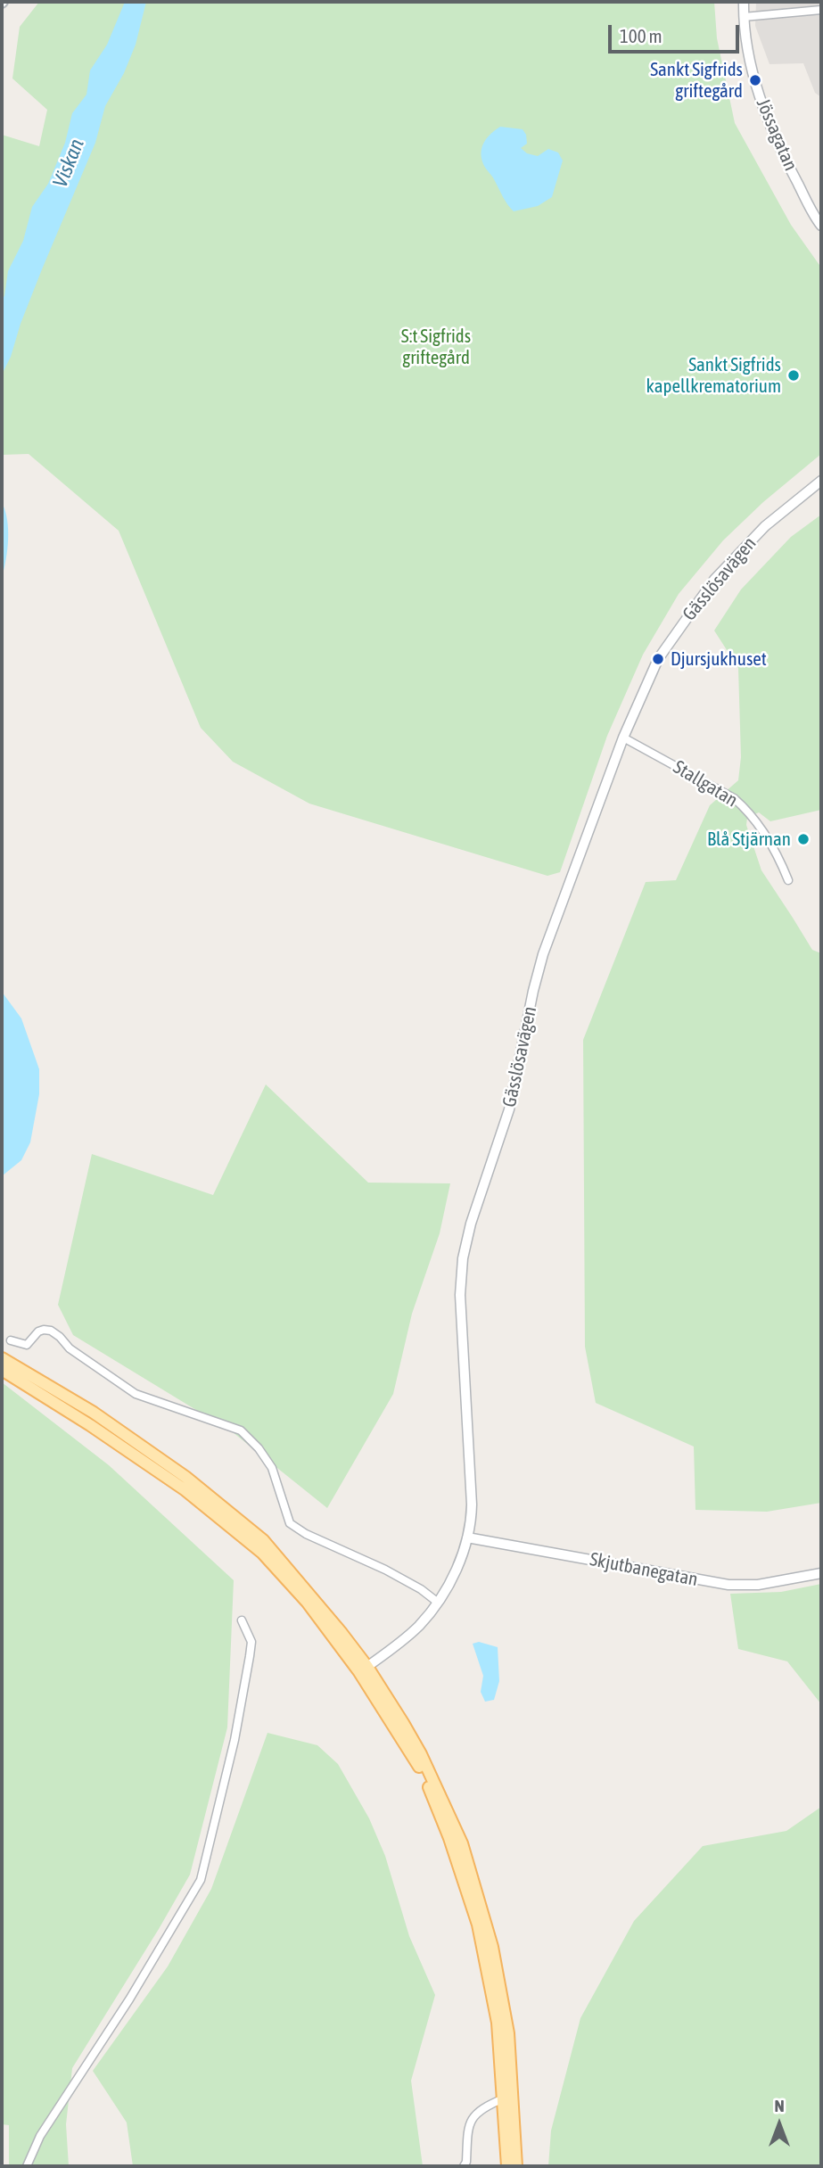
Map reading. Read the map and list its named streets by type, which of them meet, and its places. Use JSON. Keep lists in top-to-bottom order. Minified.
{"streets":{"street":["Jössagatan","Gässlösavägen","Stallgatan","Skjutbanegatan"]},"crossings":[["Gässlösavägen","Stallgatan"],["Gässlösavägen","Skjutbanegatan"]],"water":["Viskan"],"parks":["S:t Sigfrids griftegård"],"places":["Sankt Sigfrids griftegård","Sankt Sigfrids kapellkrematorium","Djursjukhuset","Blå Stjärnan"],"scale_bar":"100 m","north":"top"}
